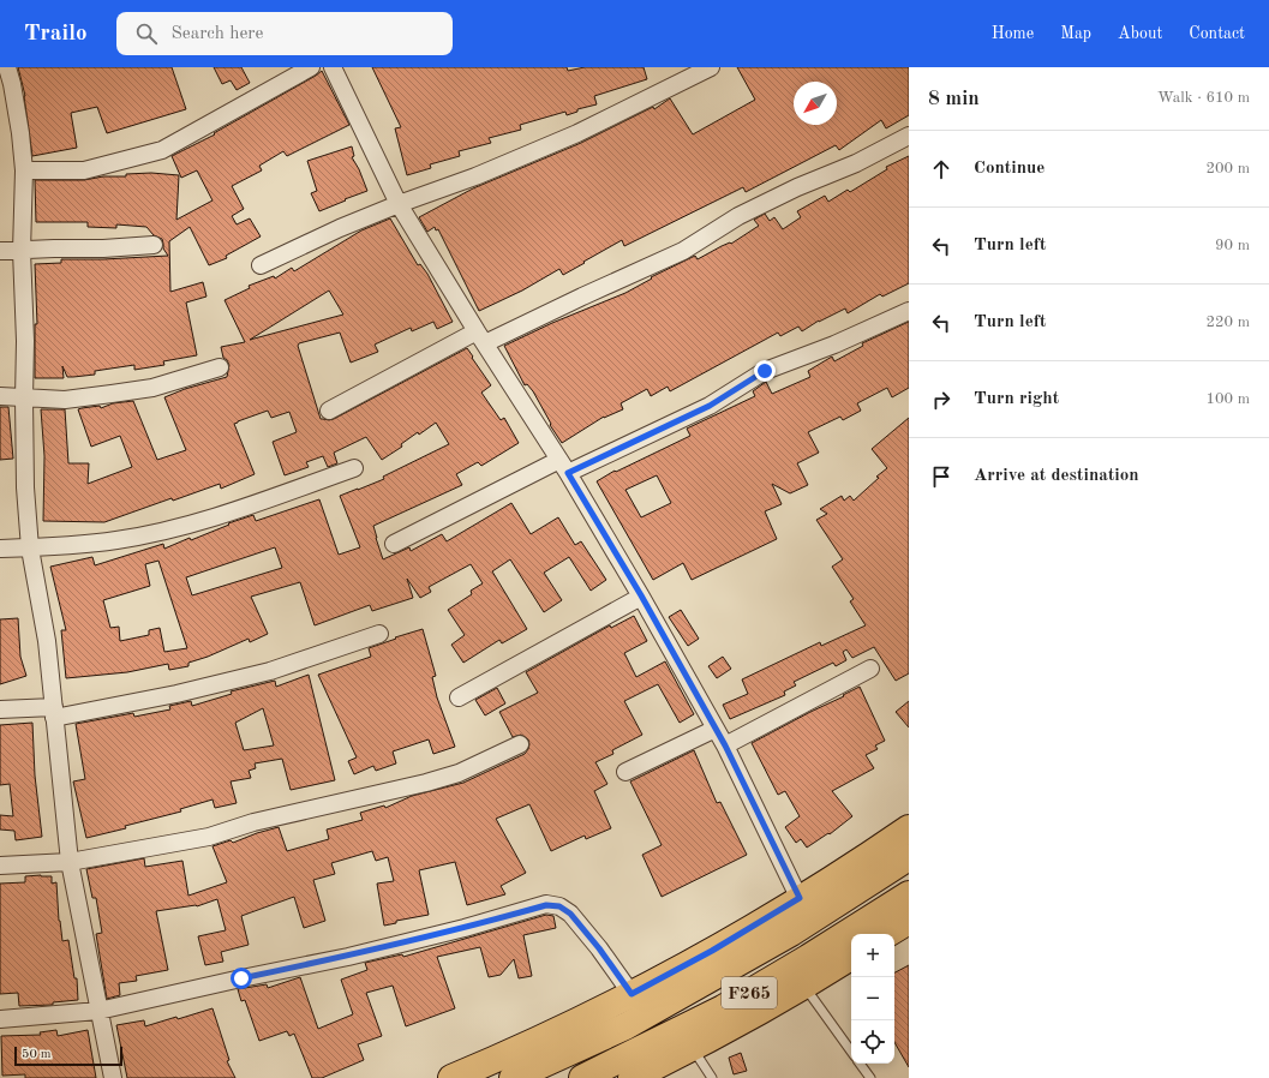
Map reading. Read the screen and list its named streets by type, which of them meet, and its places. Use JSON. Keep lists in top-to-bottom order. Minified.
{"streets":{"main road":["F265"]},"scale_bar":"50 m","north":"bottom left","page":{"header":"Trailo","search":"Search here","nav":["Home","Map","About","Contact"],"heading":["8 min","Walk · 610 m"],"list":[["Continue","200 m"],["Turn left","90 m"],["Turn left","220 m"],["Turn right","100 m"],"Arrive at destination"],"map_buttons":["+","−"],"scale":"50 m"}}
